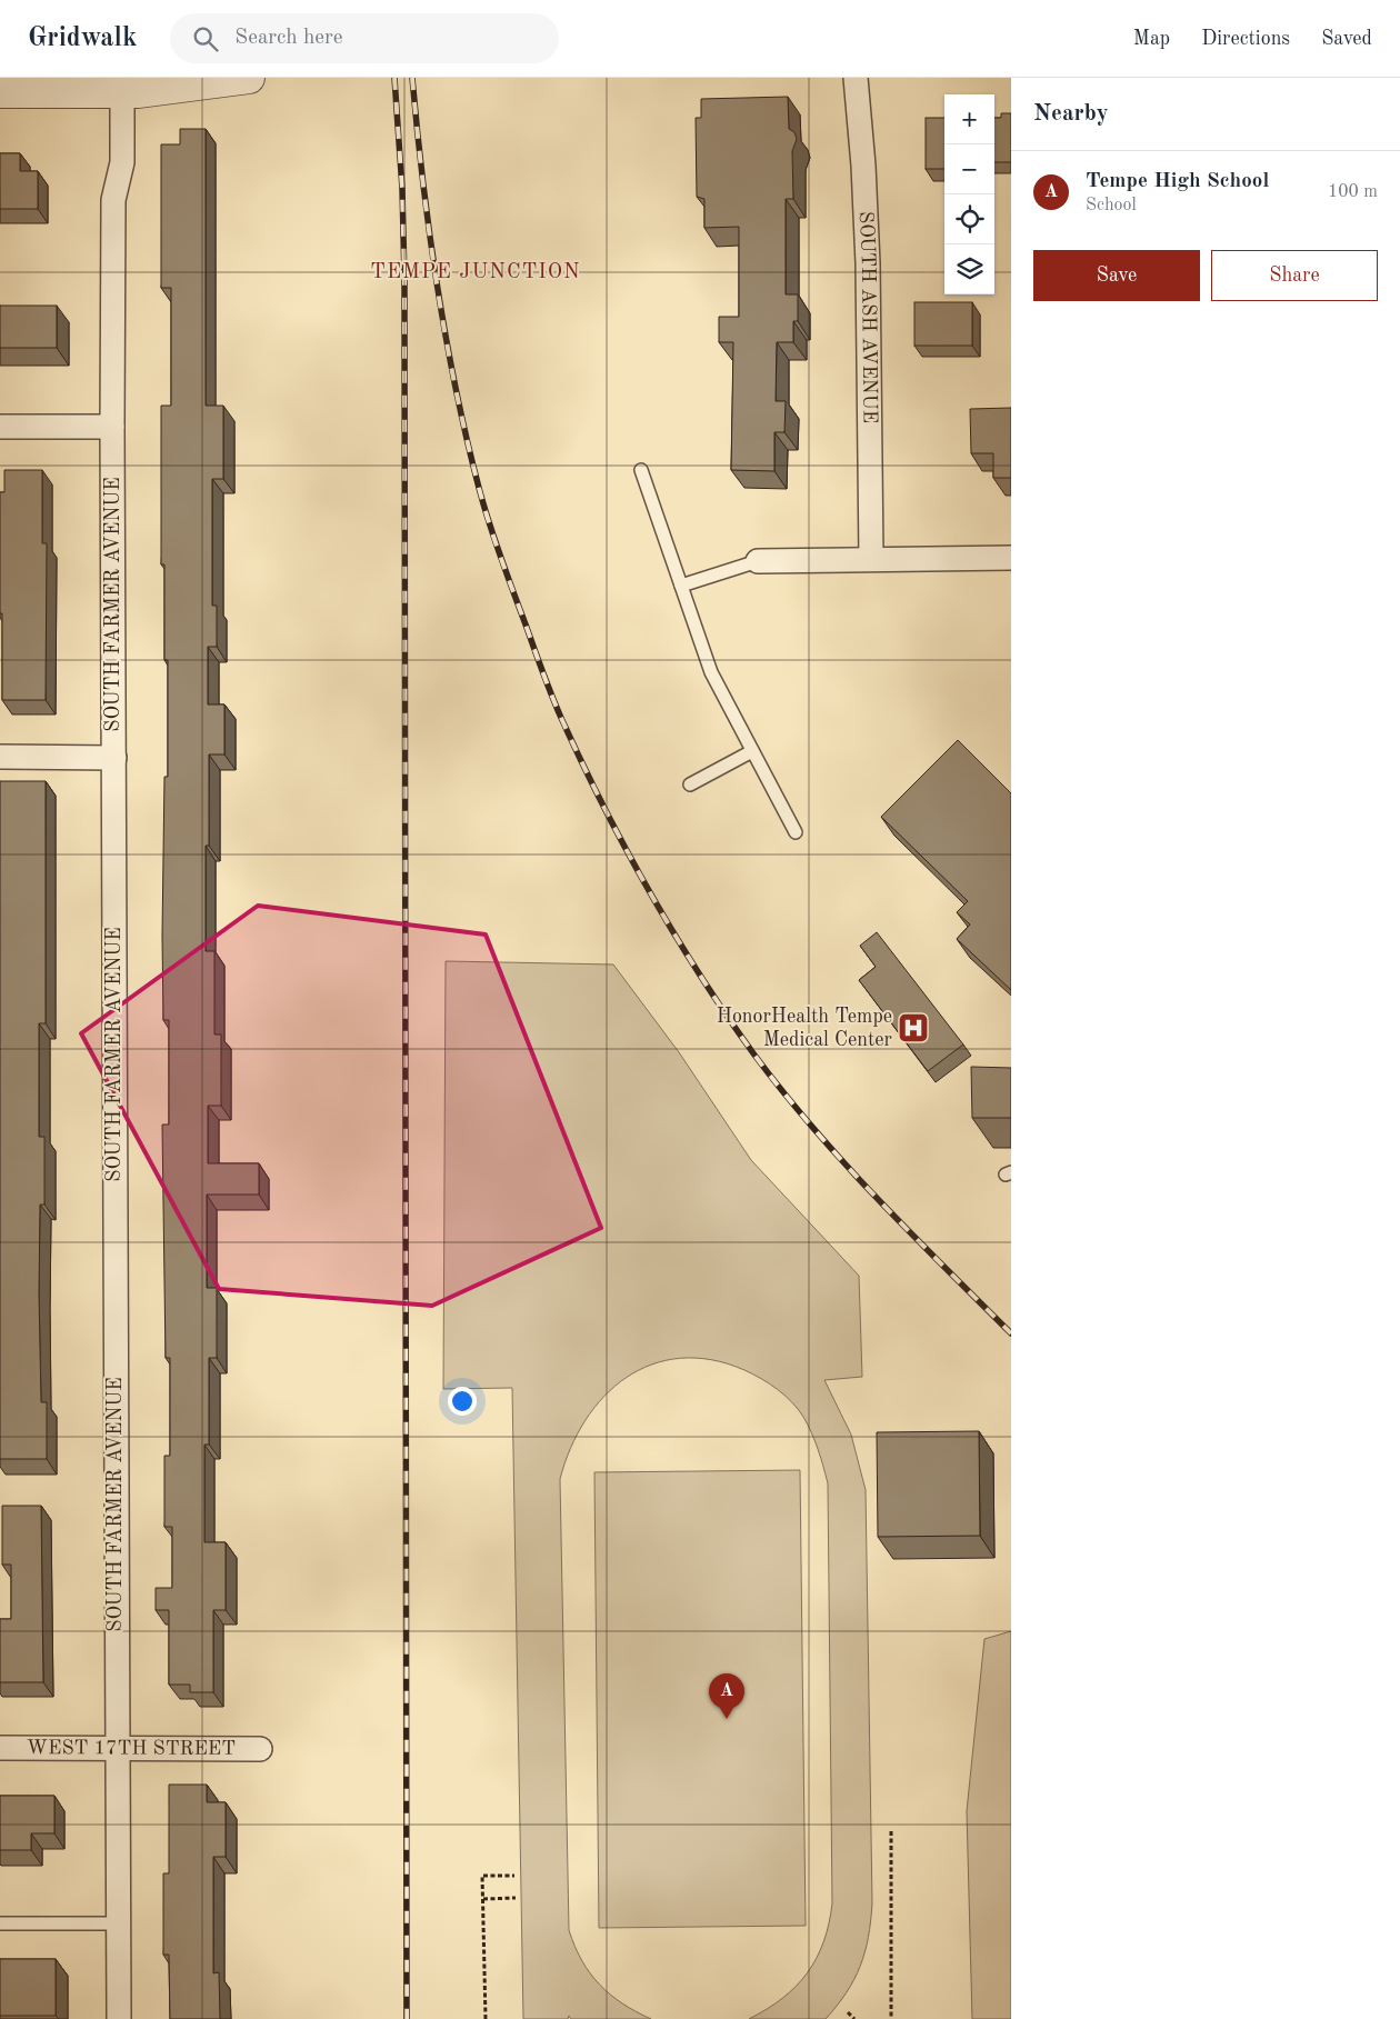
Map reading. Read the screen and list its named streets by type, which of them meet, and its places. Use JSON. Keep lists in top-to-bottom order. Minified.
{"streets":{"street":["SOUTH ASH AVENUE","SOUTH FARMER AVENUE","WEST 17TH STREET"]},"crossings":[["SOUTH FARMER AVENUE","WEST 17TH STREET"]],"districts":["TEMPE JUNCTION"],"places":{"hospital":["HonorHealth Tempe Medical Center"]},"page":{"header":"Gridwalk","search":"Search here","nav":["Map","Directions","Saved"],"heading":"Nearby","map_buttons":["+","−"],"list":[{"mark":"A","name":"Tempe High School","note":"School","value":"100 m"}],"buttons":["Save","Share"],"pins":"A"}}
